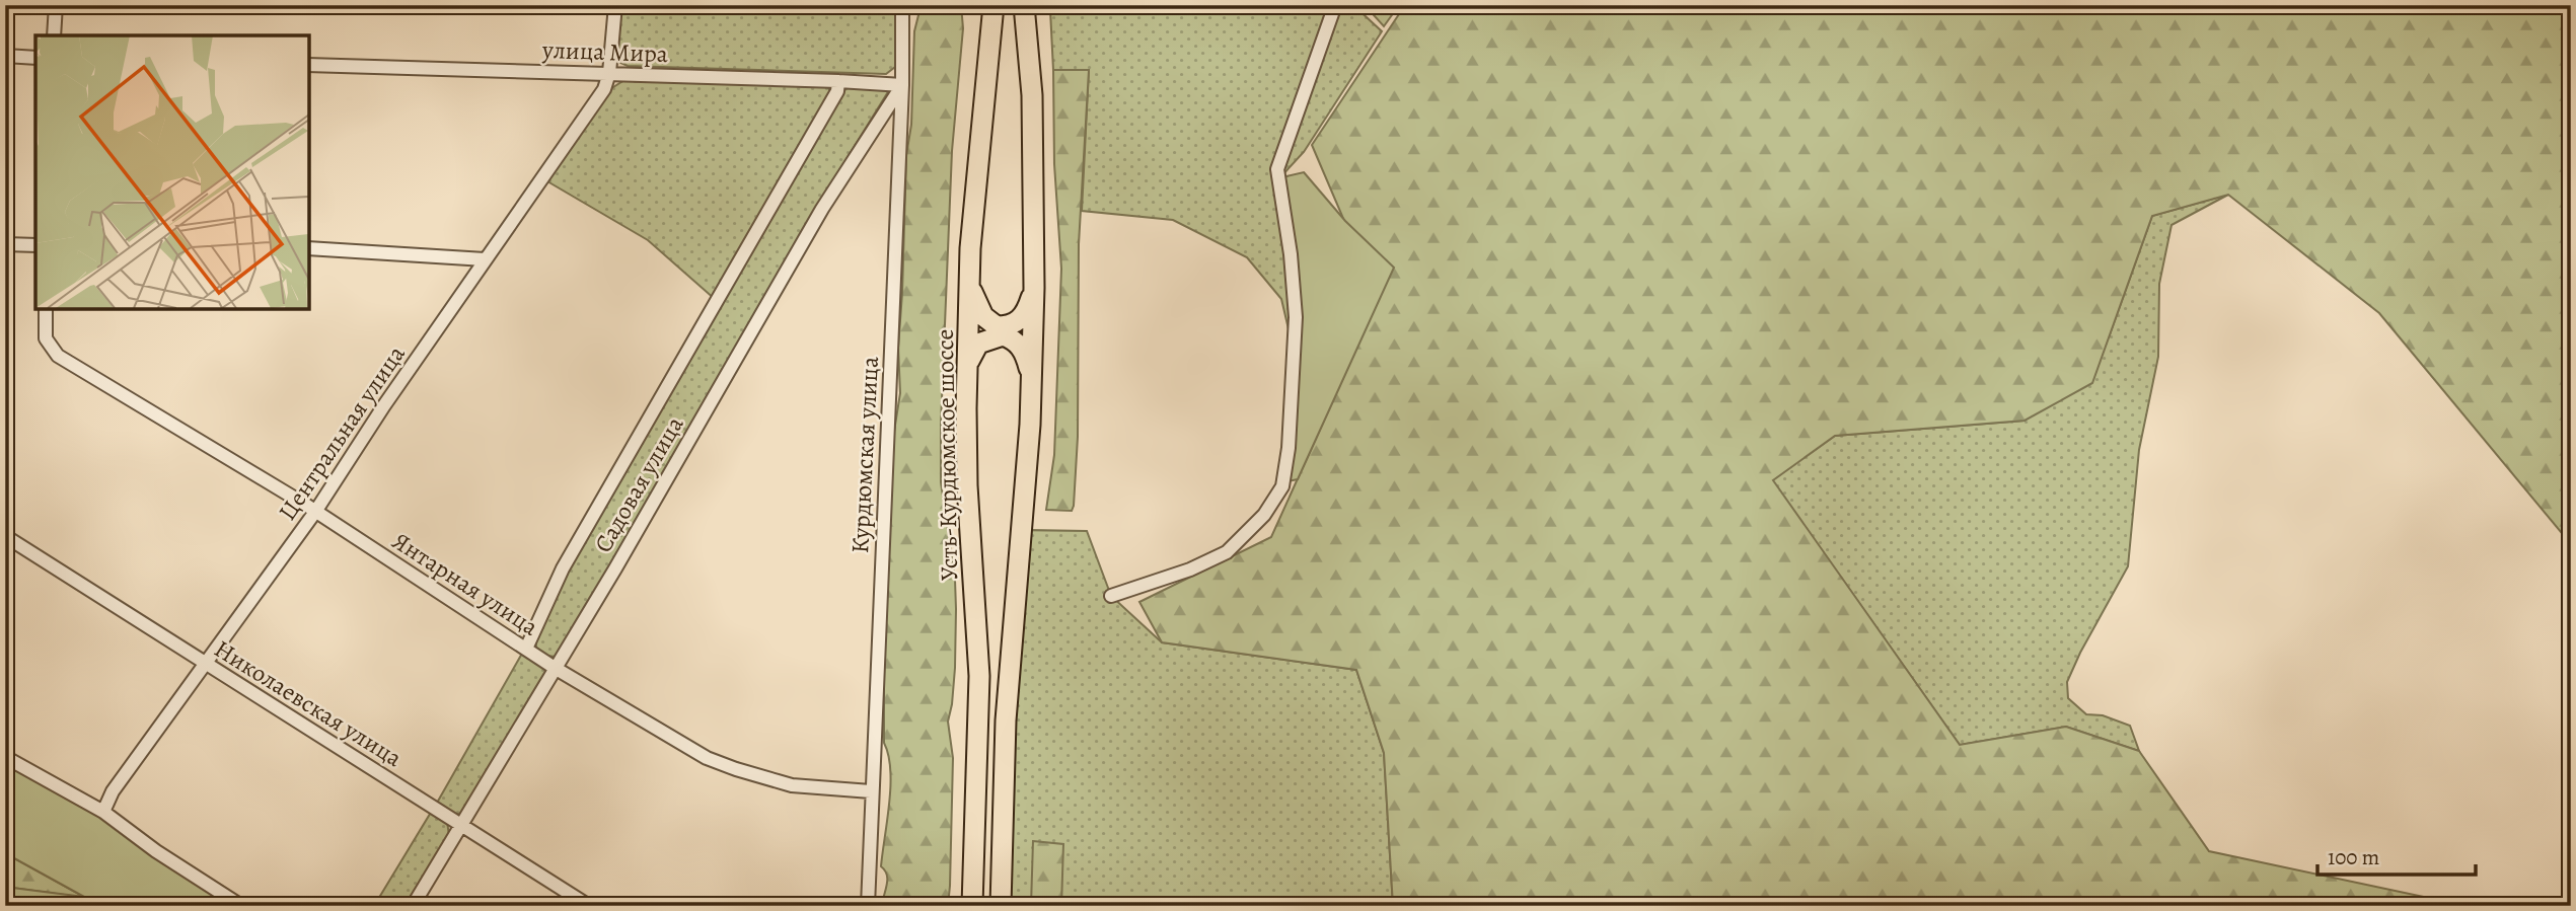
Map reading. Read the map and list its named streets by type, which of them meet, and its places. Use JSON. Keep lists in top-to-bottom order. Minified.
{"streets":{"main road":["Усть-Курдюмское шоссе"],"street":["улица Мира","Центральная улица","Курдюмская улица","Садовая улица","Янтарная улица","Николаевская улица"]},"crossings":[["улица Мира","Центральная улица"],["улица Мира","Курдюмская улица"],["улица Мира","Садовая улица"],["Центральная улица","Янтарная улица"],["Центральная улица","Николаевская улица"],["Курдюмская улица","Садовая улица"],["Курдюмская улица","Янтарная улица"],["Садовая улица","Янтарная улица"],["Садовая улица","Николаевская улица"]],"scale_bar":"100 m"}
